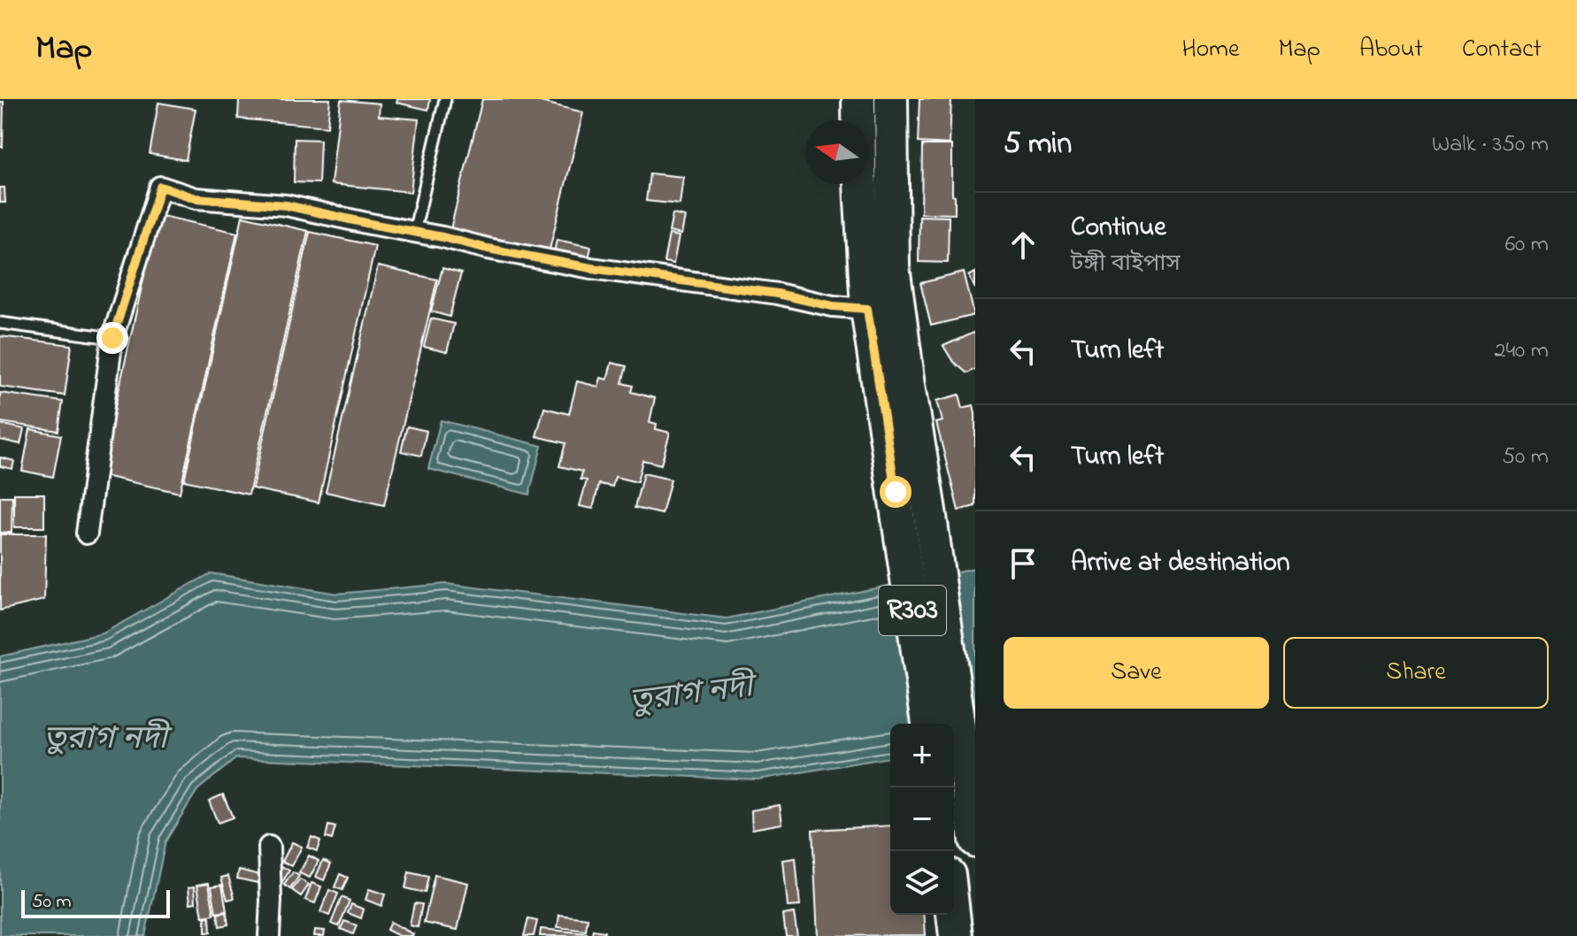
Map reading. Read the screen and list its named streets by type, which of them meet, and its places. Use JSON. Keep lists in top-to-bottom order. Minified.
{"streets":{"main road":["R303"]},"water":["তুরাগ নদী"],"scale_bar":"50 m","north":"left","page":{"header":"Map","nav":["Home","Map","About","Contact"],"heading":["5 min","Walk · 350 m"],"list":[["Continue","টঙ্গী বাইপাস","60 m"],["Turn left","240 m"],["Turn left","50 m"],"Arrive at destination"],"buttons":["Save","Share"],"map_buttons":["+","−"],"scale":"50 m"}}
